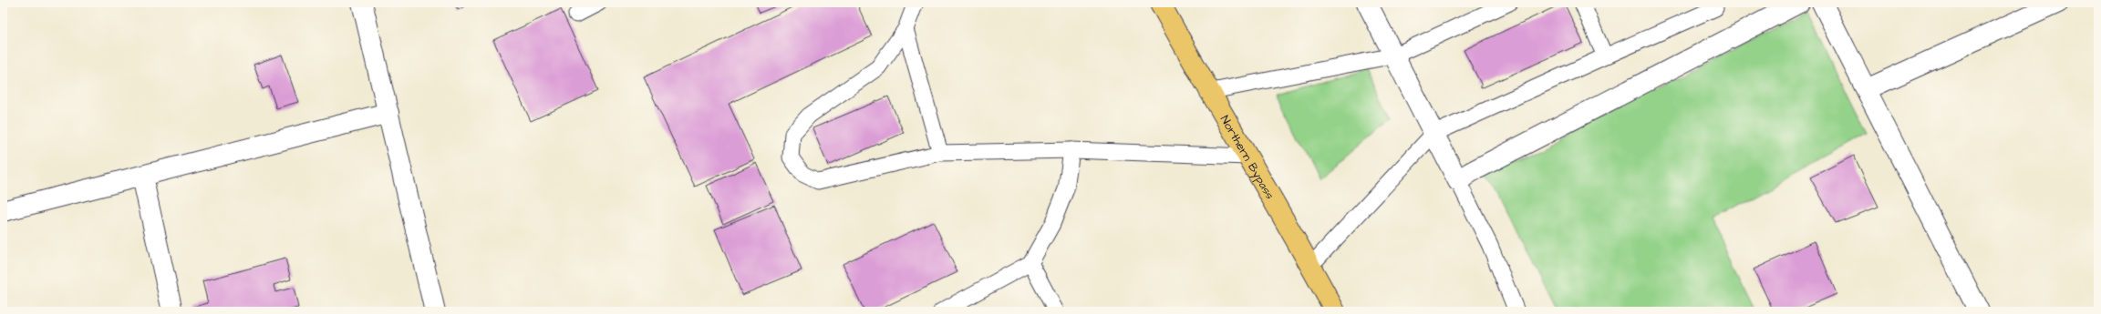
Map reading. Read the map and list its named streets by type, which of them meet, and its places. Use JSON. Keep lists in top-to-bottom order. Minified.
{"streets":{"main road":["Northern Bypass"]}}
